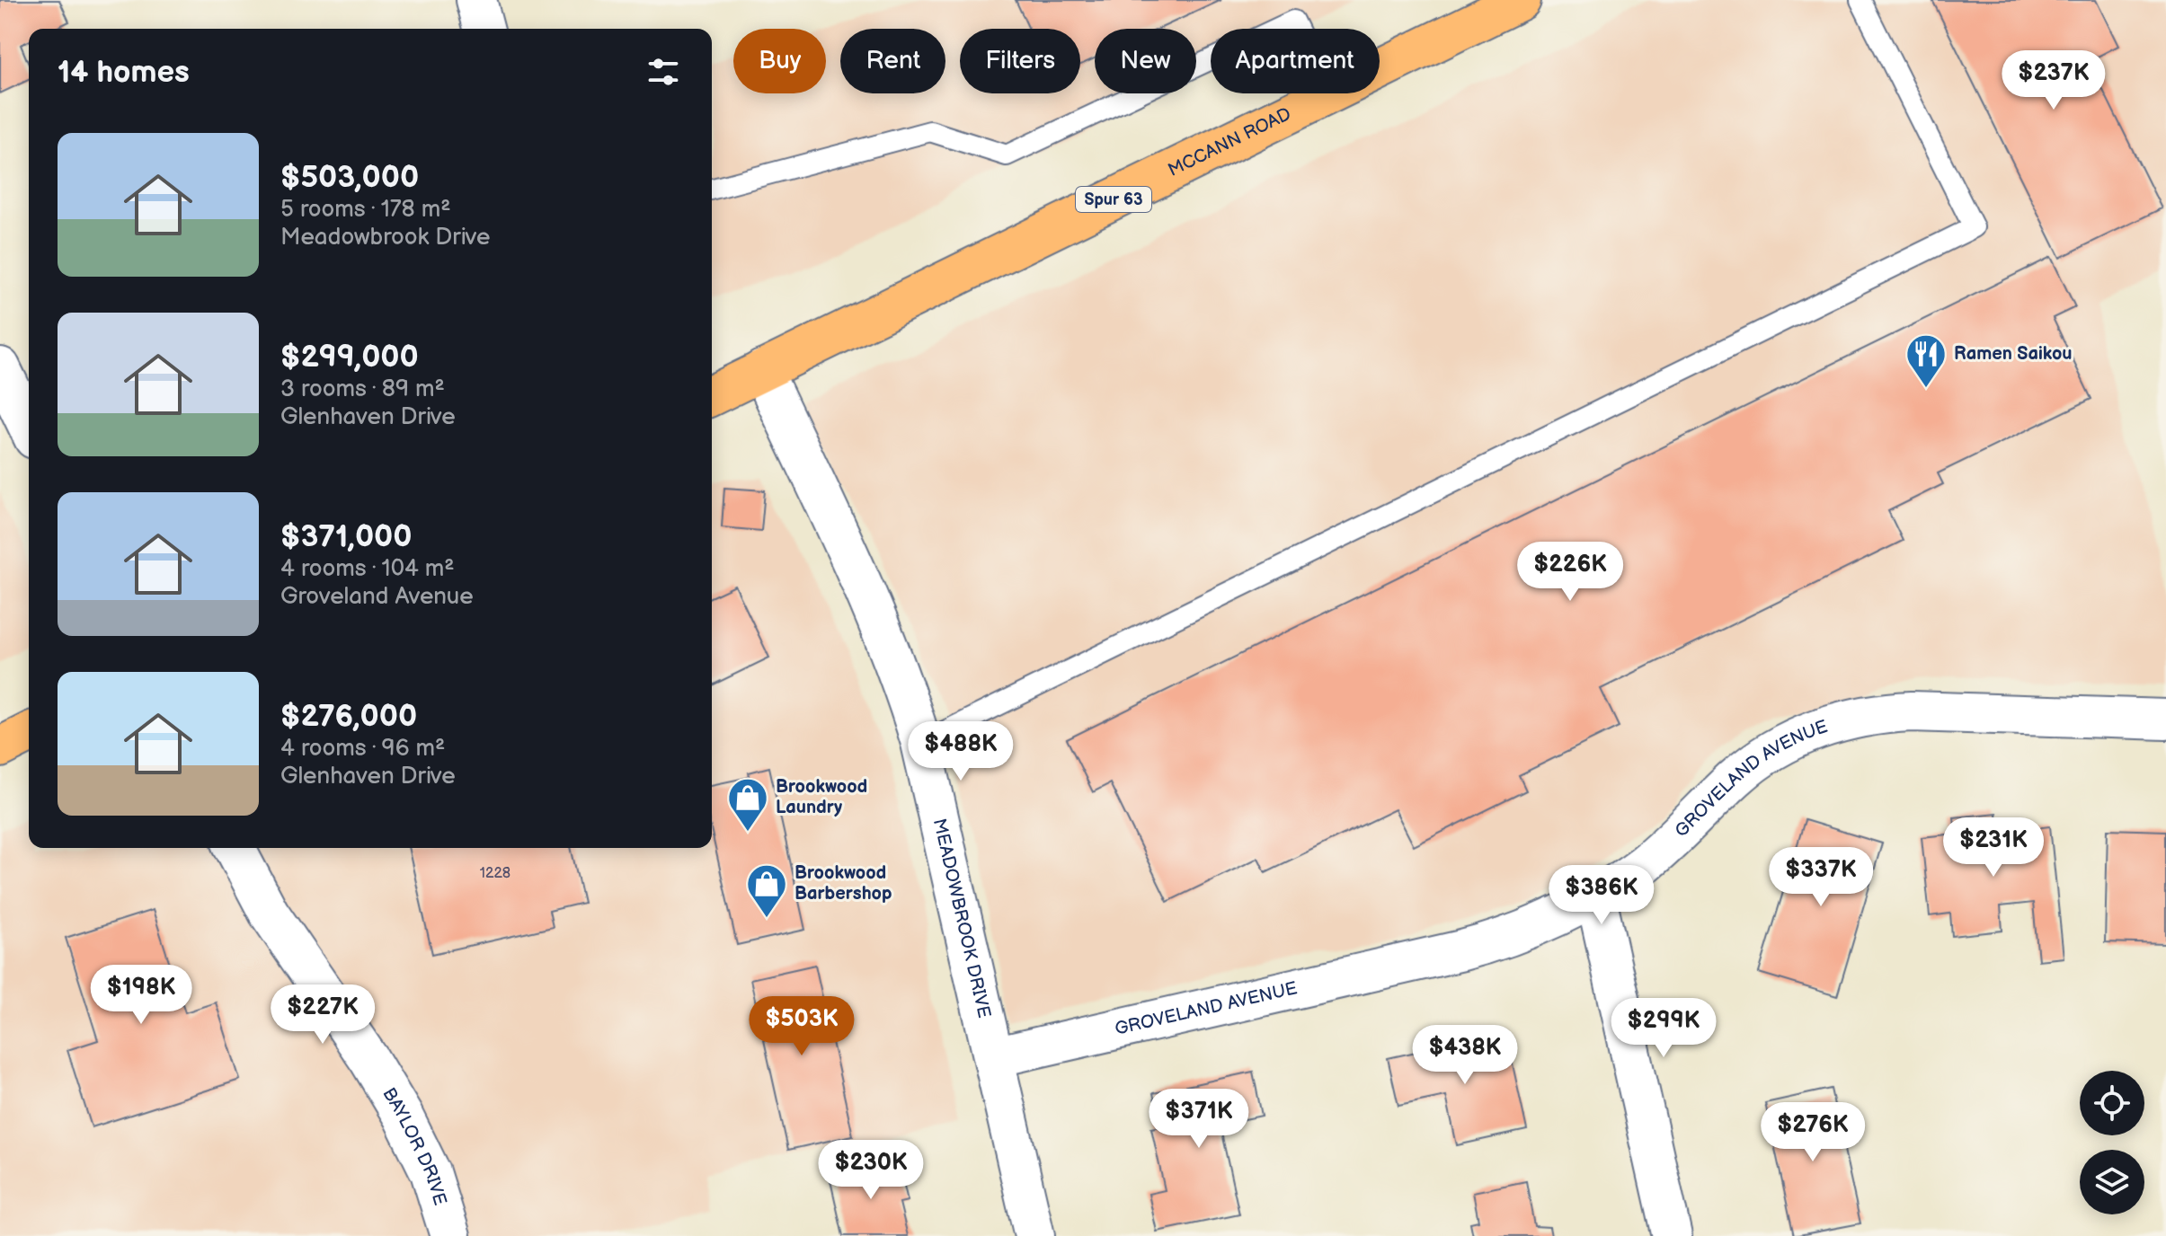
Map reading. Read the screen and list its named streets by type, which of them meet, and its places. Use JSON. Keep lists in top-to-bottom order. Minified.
{"streets":{"main road":["MCCANN ROAD","Spur 63"],"street":["GROVELAND AVENUE","MEADOWBROOK DRIVE","BAYLOR DRIVE"]},"crossings":[["MCCANN ROAD","MEADOWBROOK DRIVE"],["GROVELAND AVENUE","MEADOWBROOK DRIVE"]],"places":{"restaurant":["Ramen Saikou"],"shop":["Brookwood Laundry","Brookwood Barbershop"]},"house_numbers":["1228"],"page":{"chip":["Buy","Rent","Filters","New","Apartment"],"heading":"14 homes","price":["$237K","$226K","$488K","$231K","$337K","$386K","$198K","$227K","$503K","$299K","$438K","$371K","$276K","$230K"],"list":[{"name":"$503,000","note":"5 rooms · 178 m² · Meadowbrook Drive"},{"name":"$299,000","note":"3 rooms · 89 m² · Glenhaven Drive"},{"name":"$371,000","note":"4 rooms · 104 m² · Groveland Avenue"},{"name":"$276,000","note":"4 rooms · 96 m² · Glenhaven Drive"}]}}
